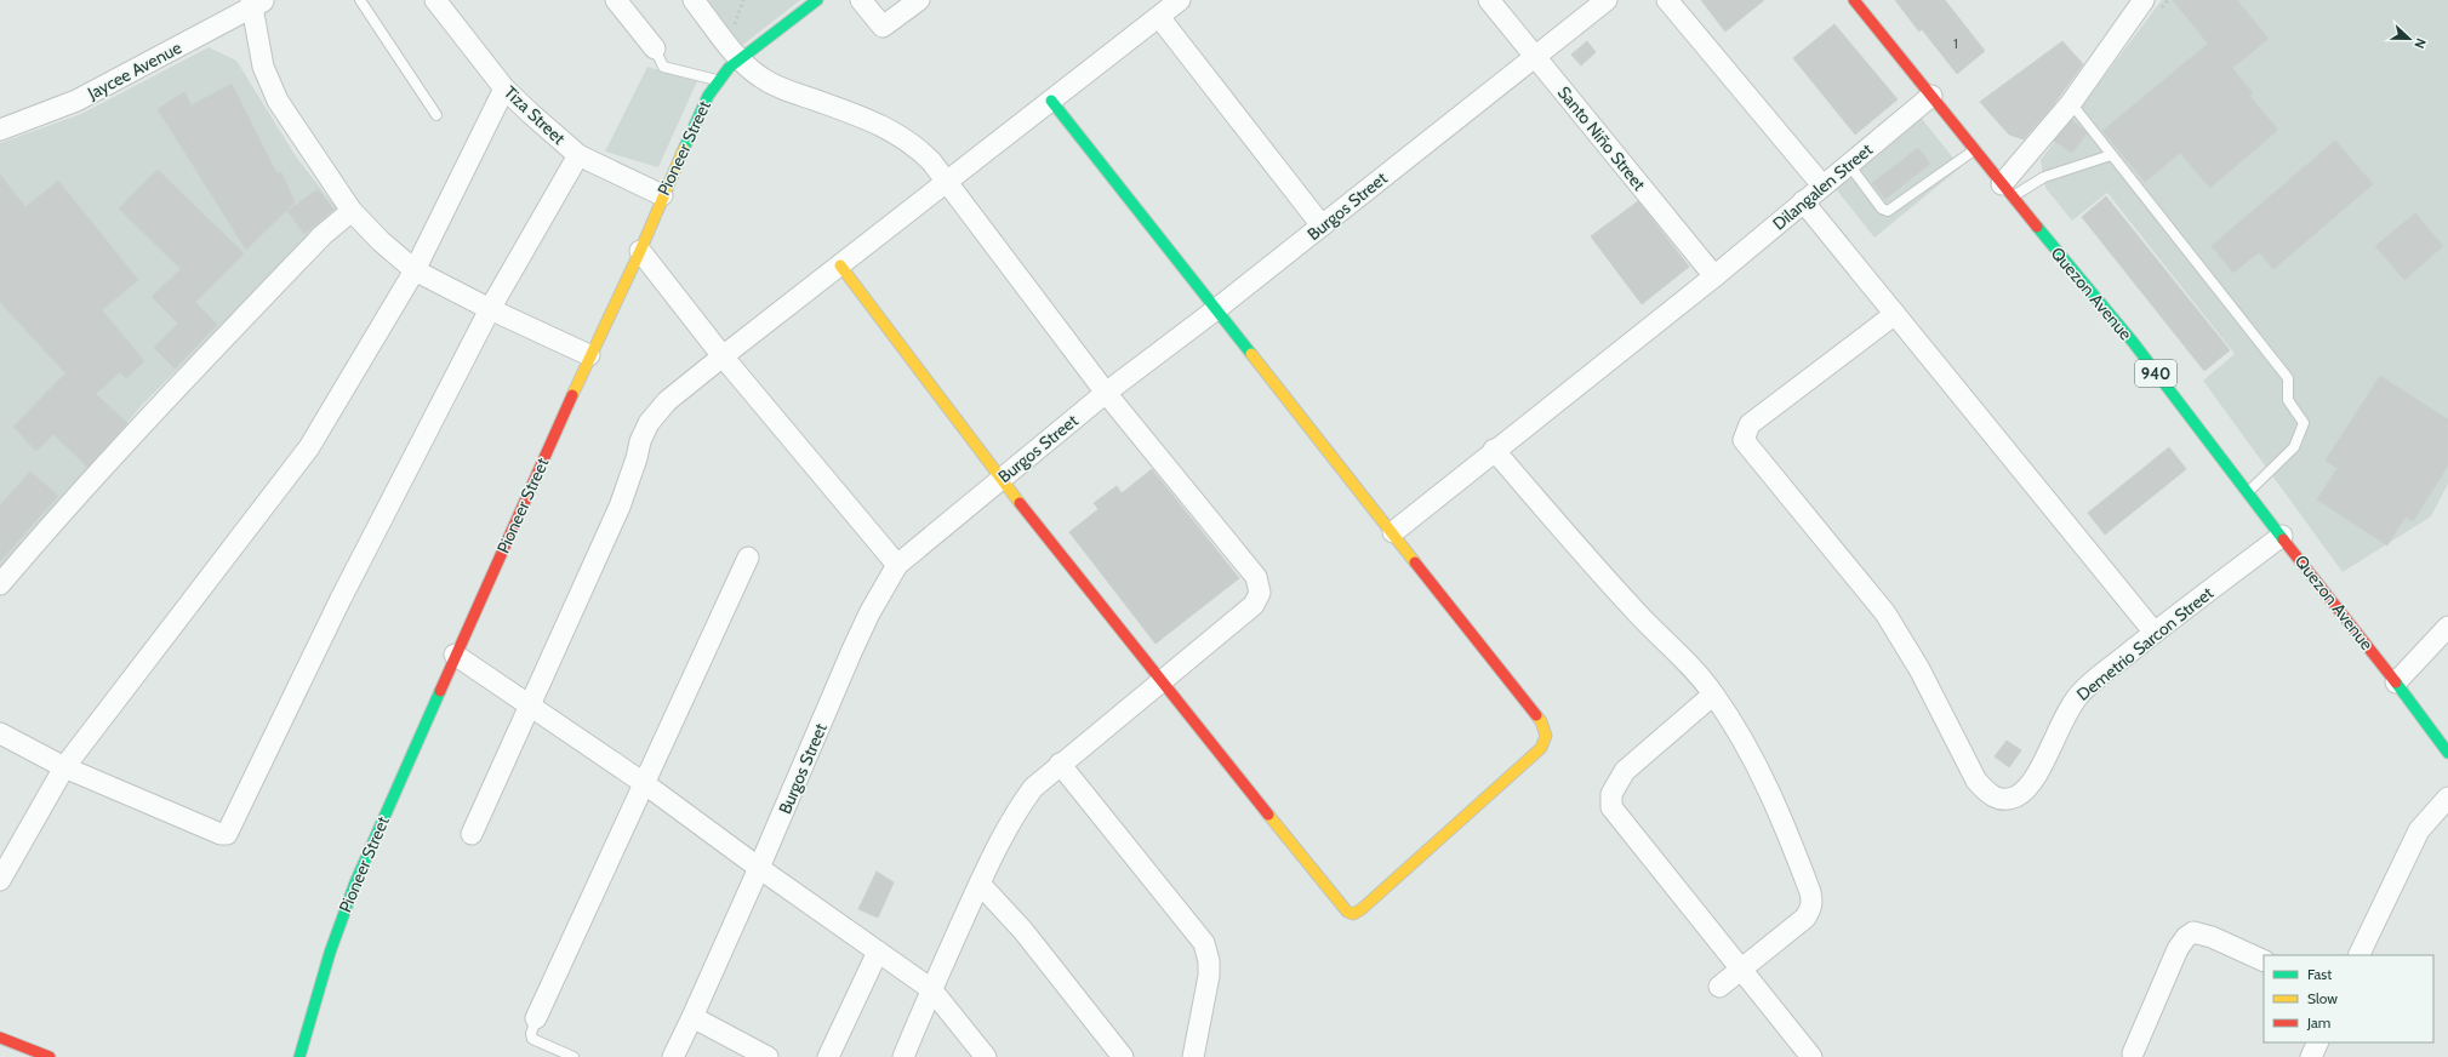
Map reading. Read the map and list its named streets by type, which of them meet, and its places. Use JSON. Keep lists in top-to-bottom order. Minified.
{"streets":{"main road":["Pioneer Street","Quezon Avenue","940"],"street":["Jaycee Avenue","Tiza Street","Santo Niño Street","Dilangalen Street","Burgos Street","Demetrio Sarcon Street"]},"crossings":[["Tiza Street","Pioneer Street"],["Santo Niño Street","Dilangalen Street"],["Santo Niño Street","Burgos Street"],["Dilangalen Street","Quezon Avenue"],["Quezon Avenue","Demetrio Sarcon Street"]],"house_numbers":["1"],"legend":["Fast","Slow","Jam"],"north":"right"}
